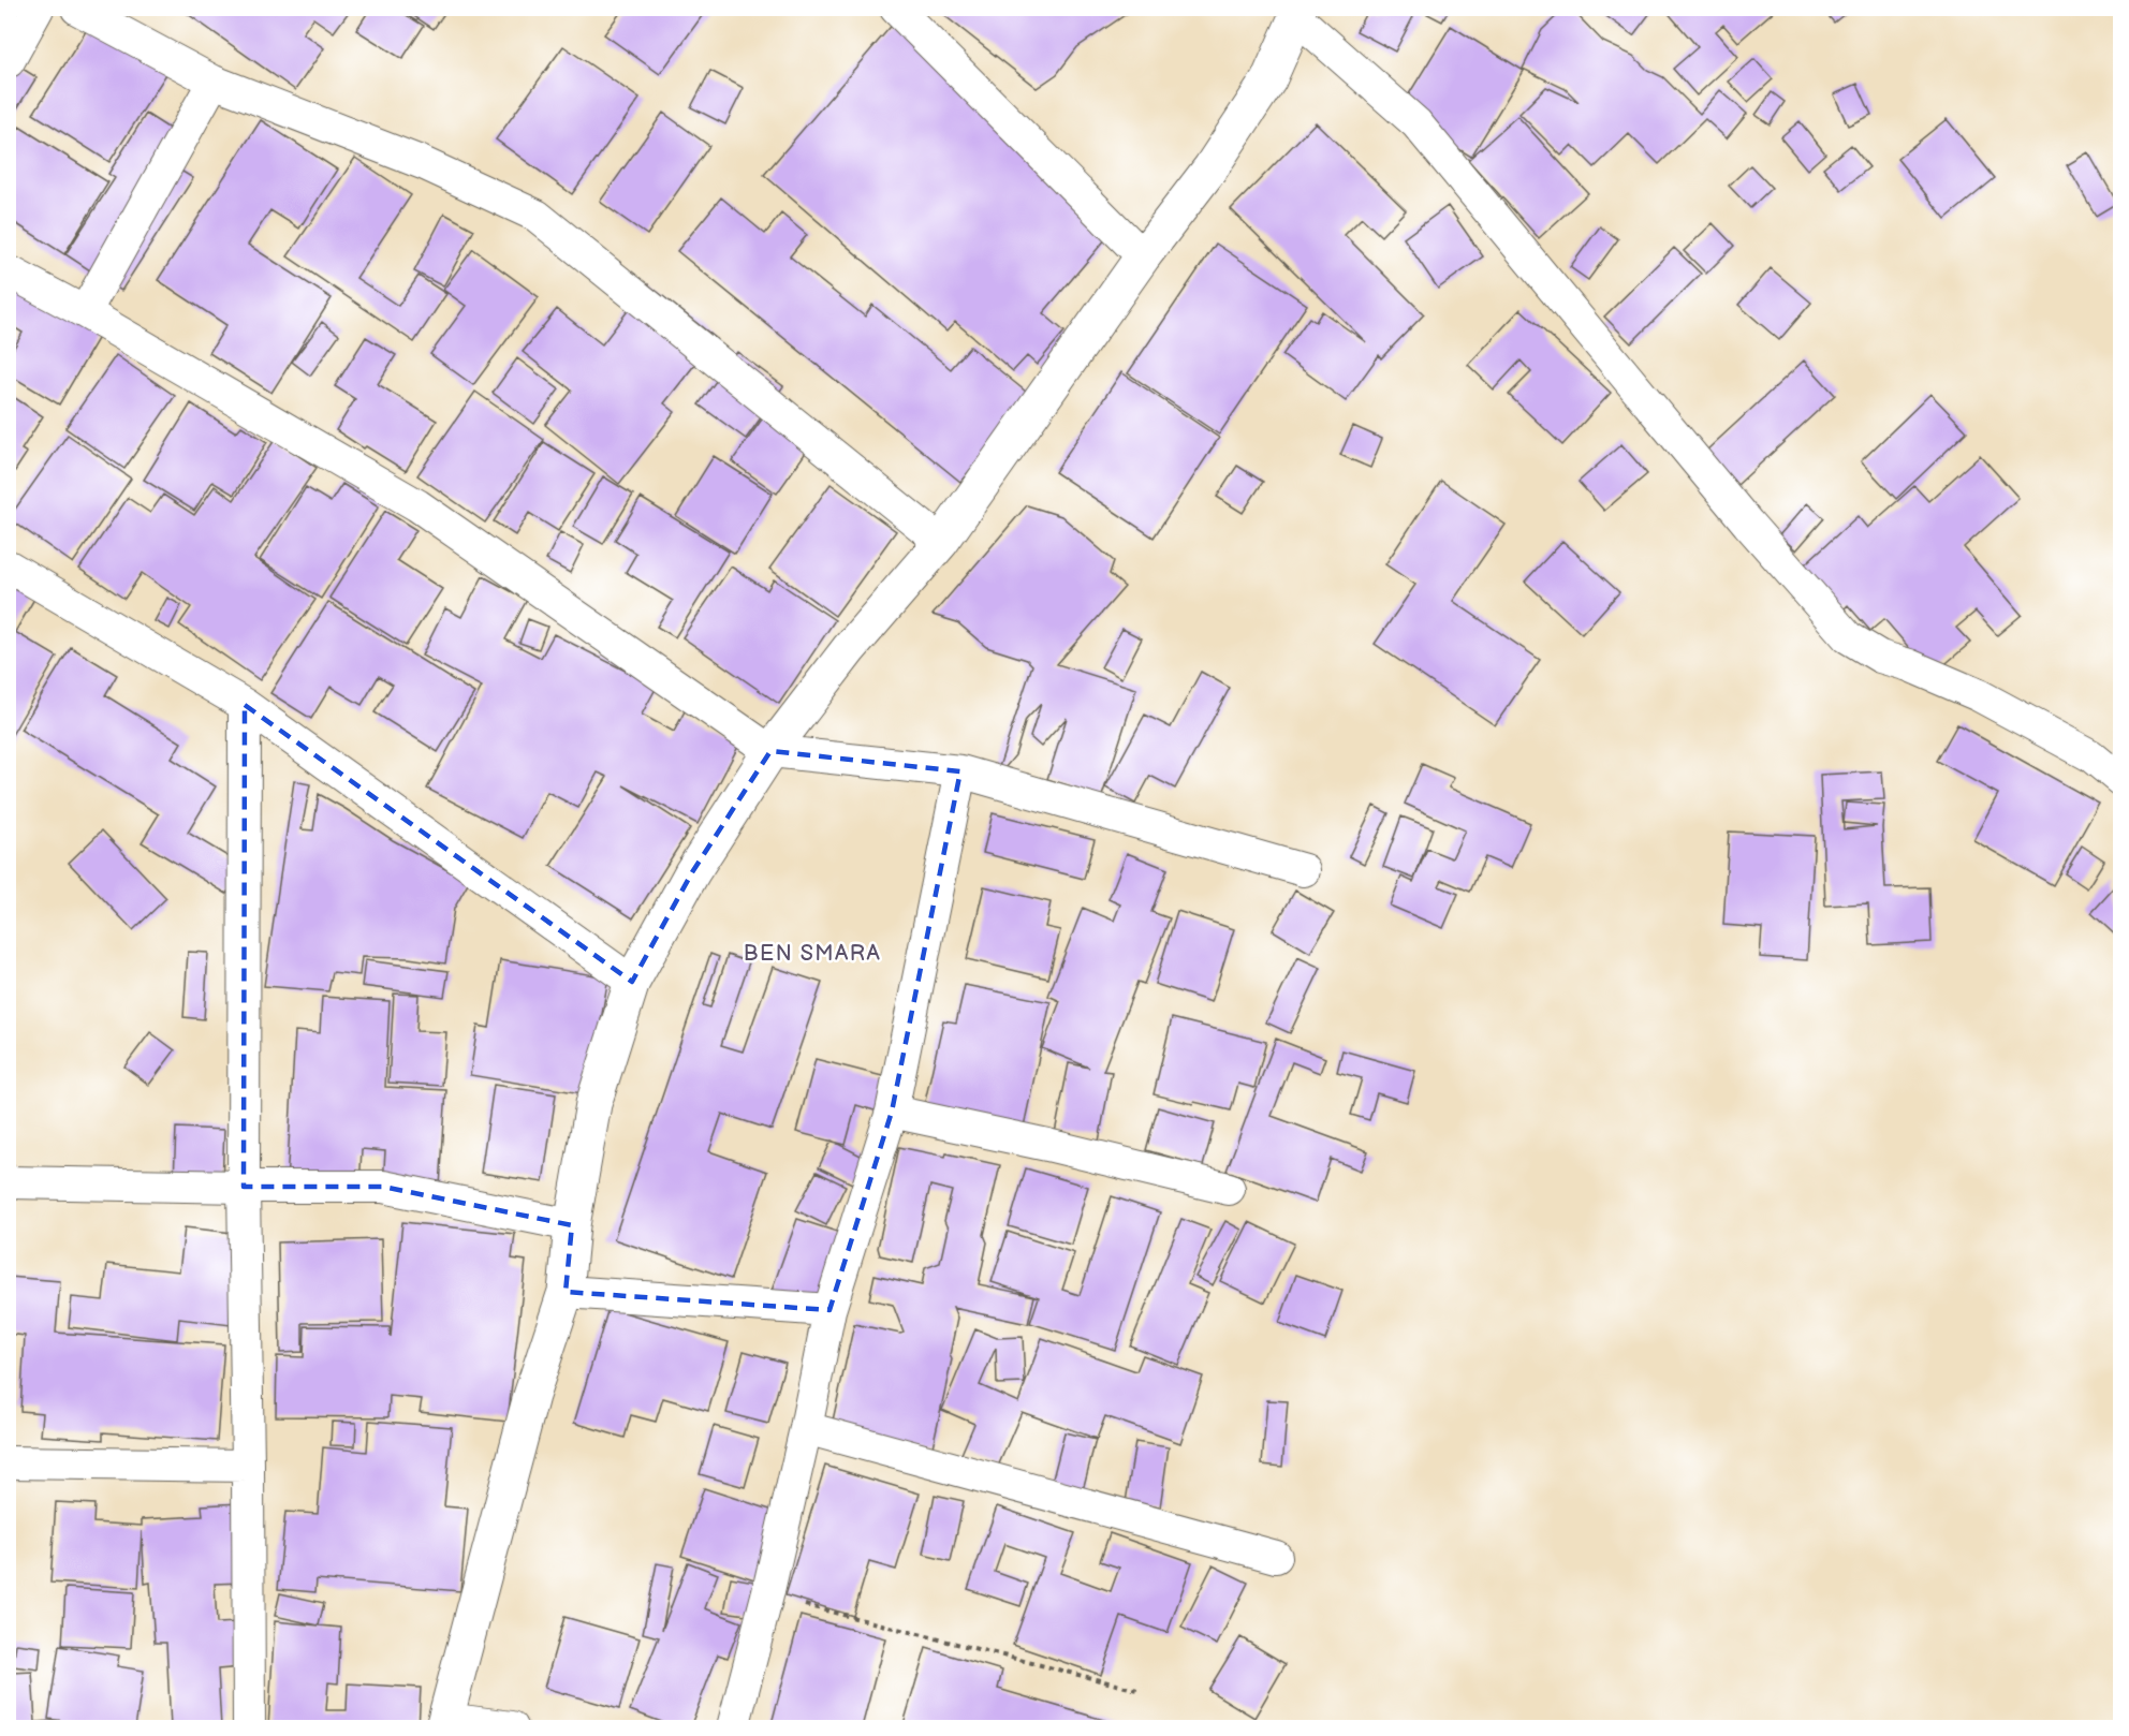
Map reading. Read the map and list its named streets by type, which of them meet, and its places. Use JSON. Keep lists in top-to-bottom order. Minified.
{"districts":["BEN SMARA"]}
